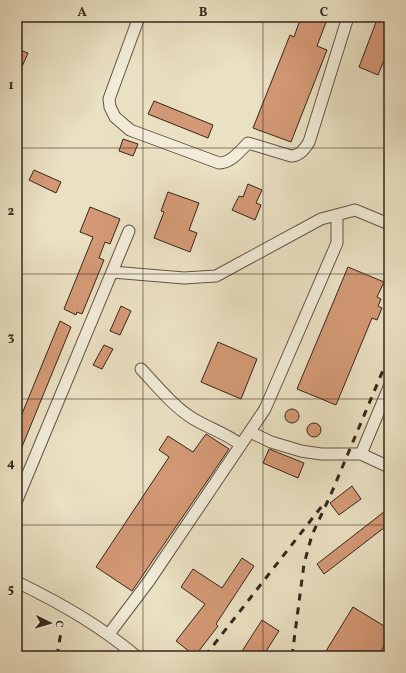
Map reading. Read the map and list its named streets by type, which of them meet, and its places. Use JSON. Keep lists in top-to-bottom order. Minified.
{"north":"right","grid":{"columns":["A","B","C"],"rows":["1","2","3","4","5"]}}
